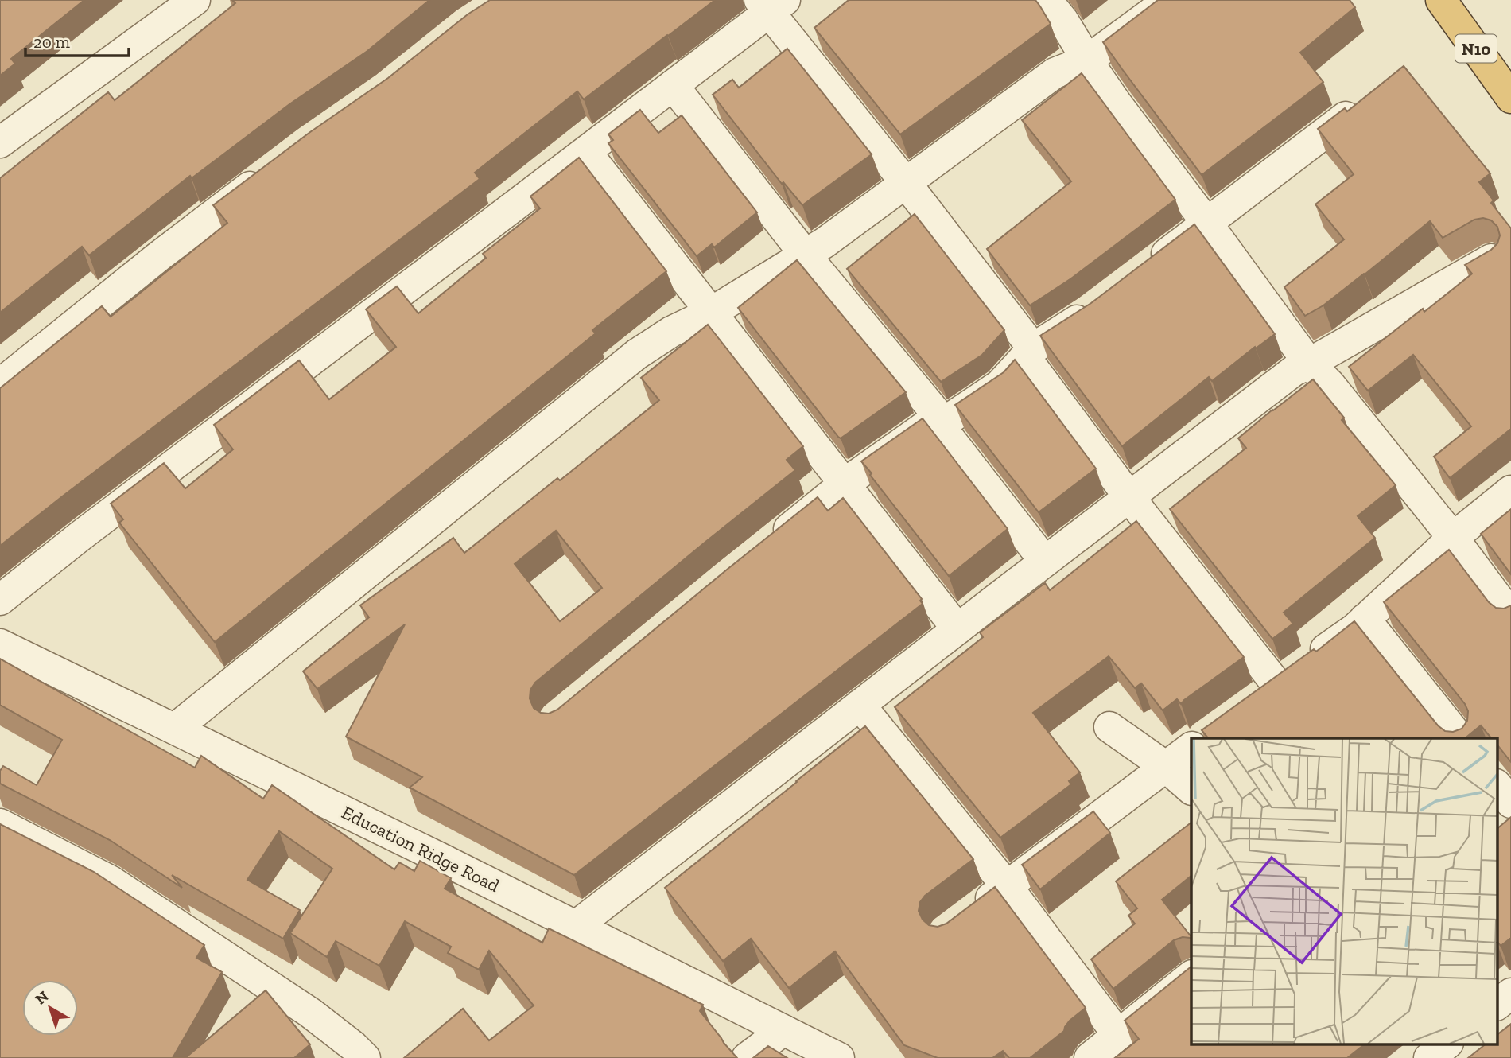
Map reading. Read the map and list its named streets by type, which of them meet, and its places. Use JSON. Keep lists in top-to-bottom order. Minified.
{"streets":{"highway":["N10"],"street":["Education Ridge Road"]},"scale_bar":"20 m","north":"top left"}
